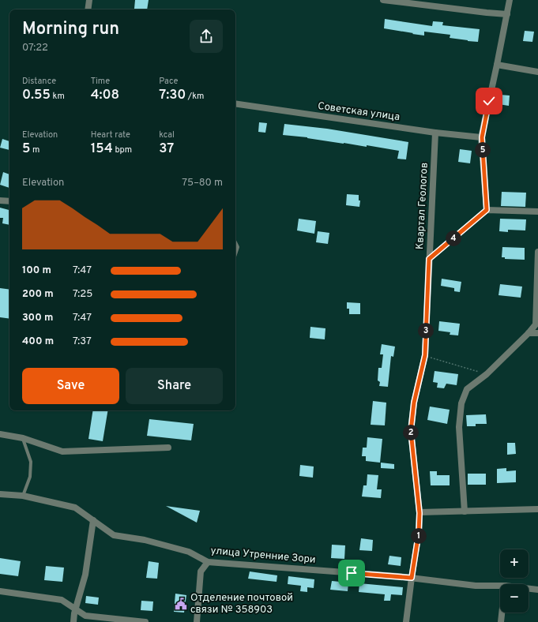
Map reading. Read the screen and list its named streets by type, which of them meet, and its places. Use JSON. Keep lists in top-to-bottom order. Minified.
{"streets":{"street":["Советская улица","Квартал Геологов","улица Утренние Зори"]},"crossings":[["Советская улица","Квартал Геологов"],["Квартал Геологов","улица Утренние Зори"]],"places":{"public building":["Отделение почтовой связи № 358903"]},"page":{"heading":["Morning run","07:22"],"stats":[["Distance","0.55 km"],["Time","4:08"],["Pace","7:30 /km"],["Elevation","5 m"],["Heart rate","154 bpm"],["kcal","37"]],"pins":["5","4","3","2","1"],"chart":["Elevation","75–80 m"],"list":[{"name":"100 m","note":"7:47"},{"name":"200 m","note":"7:25"},{"name":"300 m","note":"7:47"},{"name":"400 m","note":"7:37"}],"buttons":["Save","Share"],"map_buttons":["+","−"]}}
